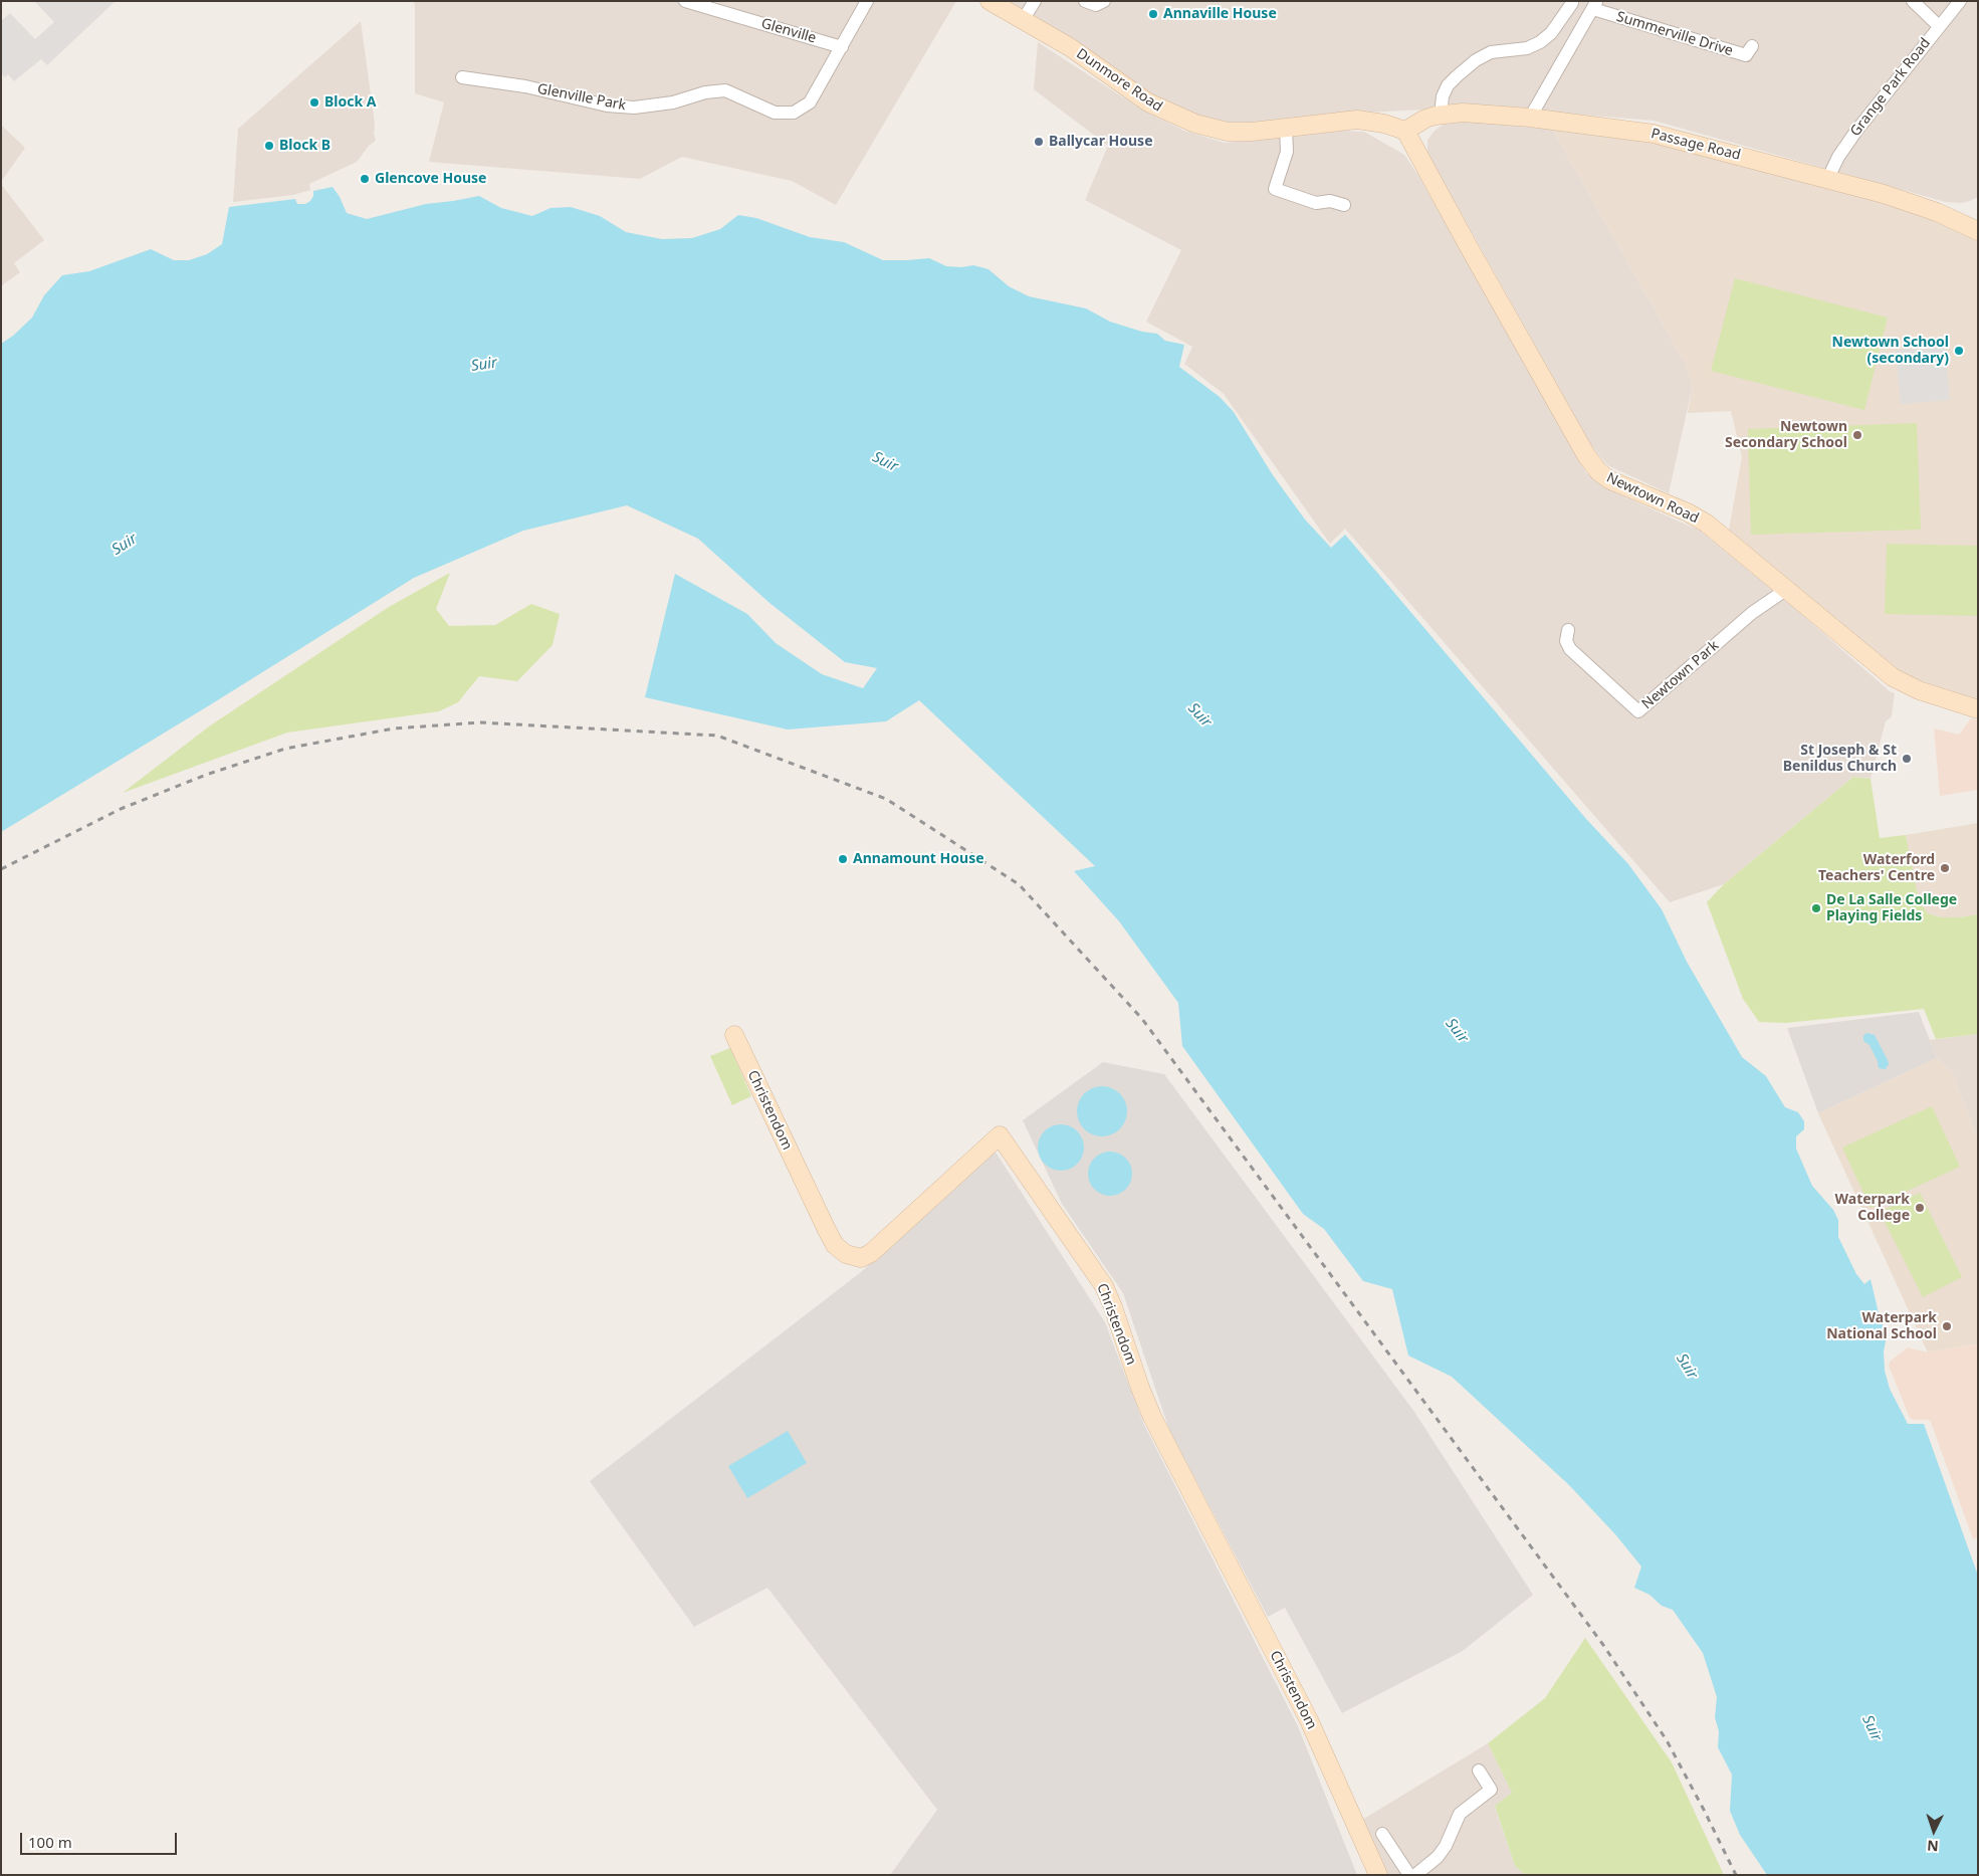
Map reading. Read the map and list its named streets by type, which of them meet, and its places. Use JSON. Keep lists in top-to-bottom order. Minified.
{"streets":{"main road":["Dunmore Road","Passage Road","Newtown Road","Christendom"],"street":["Glenville","Summerville Drive","Grange Park Road","Glenville Park","Newtown Park"]},"crossings":[["Glenville","Glenville Park"],["Dunmore Road","Passage Road"],["Dunmore Road","Newtown Road"],["Grange Park Road","Passage Road"],["Passage Road","Newtown Road"],["Newtown Road","Newtown Park"]],"water":["Suir"],"places":["Annaville House","Block A","Ballycar House","Block B","Glencove House","Newtown School (secondary)","Newtown Secondary School","St Joseph & St Benildus Church","Annamount House","Waterford Teachers' Centre","De La Salle College Playing Fields","Waterpark College","Waterpark National School"],"scale_bar":"100 m","north":"bottom"}
